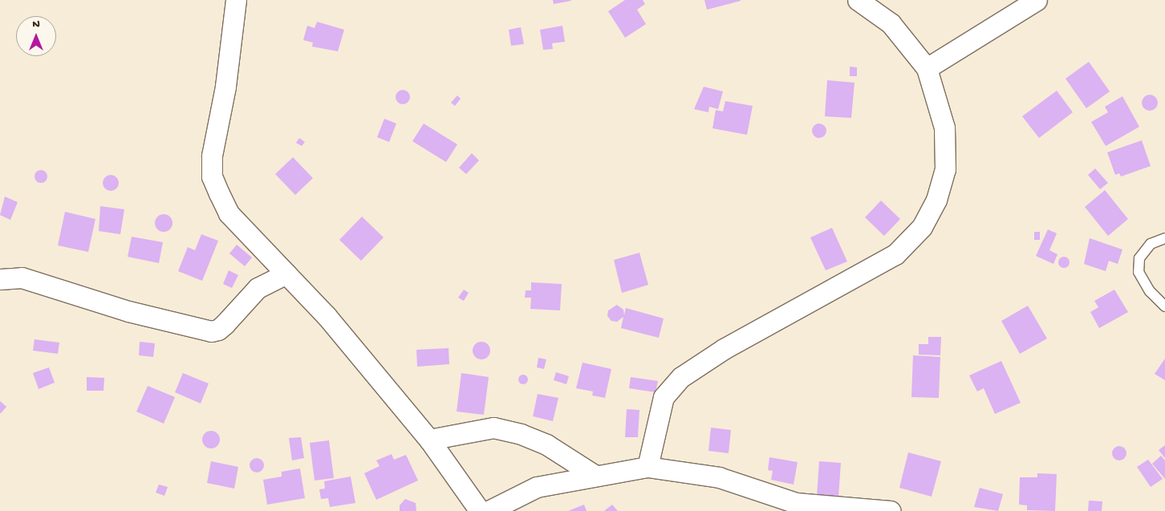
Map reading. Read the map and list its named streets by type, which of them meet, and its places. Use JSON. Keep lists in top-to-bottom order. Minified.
{"north":"top"}
